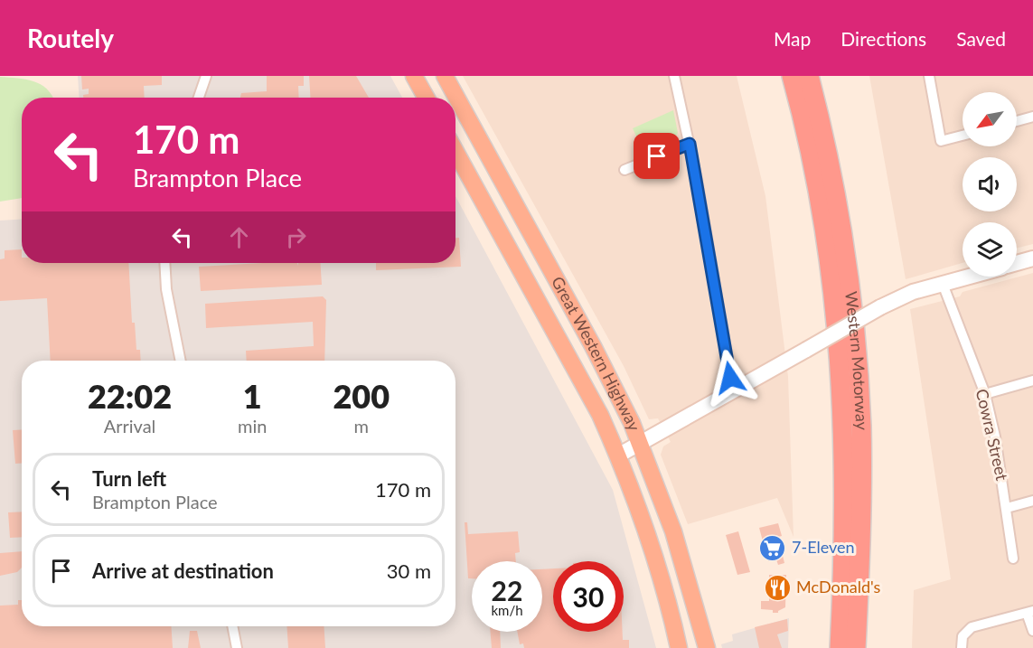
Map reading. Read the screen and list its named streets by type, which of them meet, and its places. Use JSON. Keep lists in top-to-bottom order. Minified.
{"streets":{"highway":["Great Western Highway","Western Motorway"],"street":["Cowra Street"]},"places":{"supermarket":["7-Eleven"],"restaurant":["McDonald's"]},"north":"bottom left","page":{"header":"Routely","nav":["Map","Directions","Saved"],"turn":["170 m","Brampton Place"],"eta":["22:02","Arrival","1","min","200","m"],"list":[{"name":"Turn left","note":"Brampton Place","value":"170 m"},{"name":"Arrive at destination","value":"30 m"}],"speed":"22 km/h","limit":"30"}}
